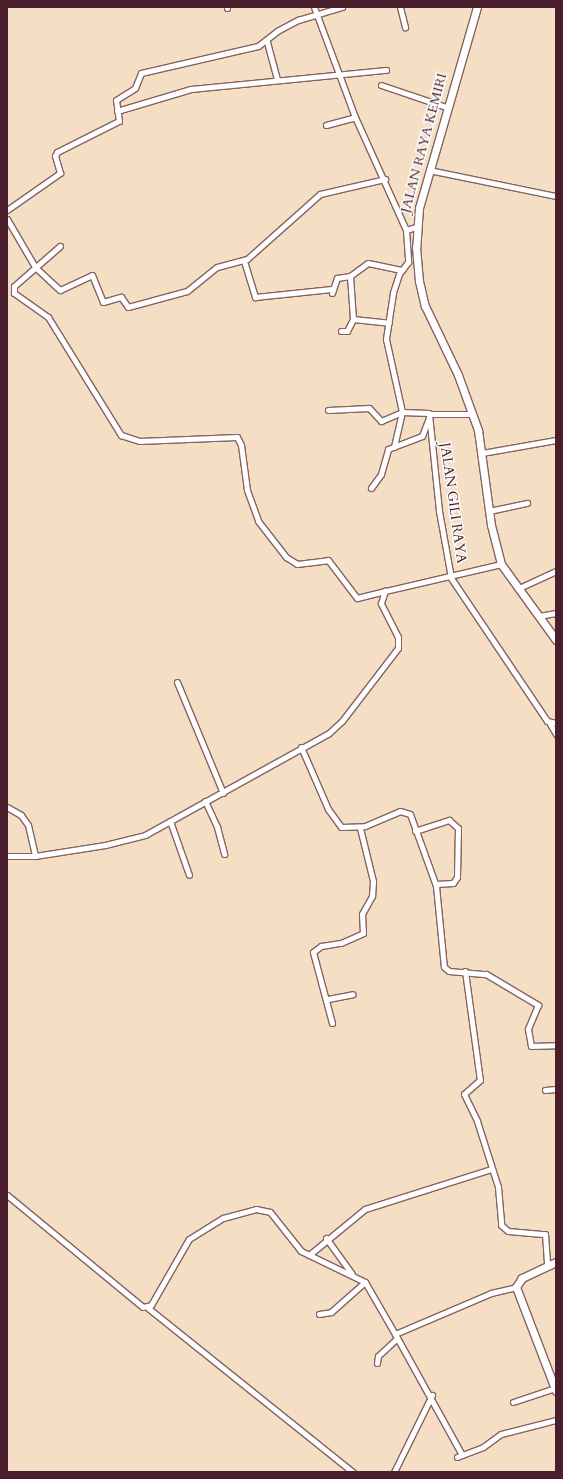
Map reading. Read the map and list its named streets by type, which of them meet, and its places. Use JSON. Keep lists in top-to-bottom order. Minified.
{"streets":{"street":["JALAN RAYA KEMIRI","JALAN GILI RAYA"]}}
